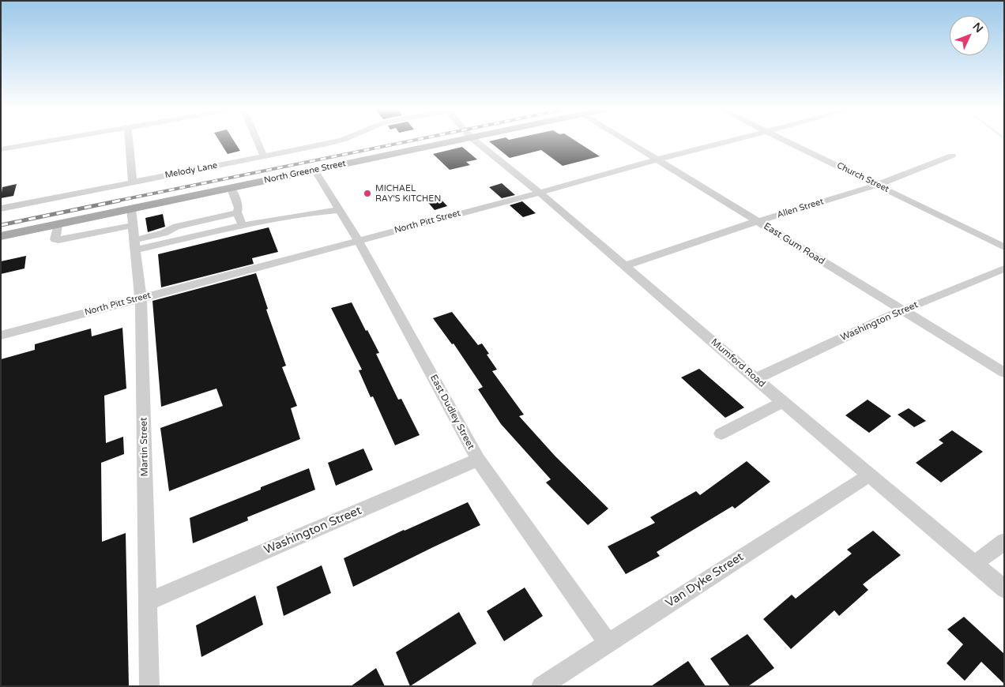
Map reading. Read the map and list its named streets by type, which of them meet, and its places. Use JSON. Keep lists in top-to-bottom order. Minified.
{"streets":{"main road":["North Greene Street"],"street":["Melody Lane","Church Street","Allen Street","North Pitt Street","East Gum Road","Washington Street","Mumford Road","East Dudley Street","Martin Street","Van Dyke Street"]},"crossings":[["North Greene Street","East Dudley Street"],["North Greene Street","Martin Street"],["Church Street","Allen Street"],["Allen Street","East Gum Road"],["Allen Street","Mumford Road"],["North Pitt Street","East Gum Road"],["North Pitt Street","Mumford Road"],["North Pitt Street","East Dudley Street"],["North Pitt Street","Martin Street"],["East Gum Road","Washington Street"],["Washington Street","Mumford Road"],["Washington Street","East Dudley Street"],["Washington Street","Martin Street"],["Mumford Road","Van Dyke Street"],["East Dudley Street","Van Dyke Street"]],"places":["MICHAEL RAY'S KITCHEN"],"north":"top right"}
